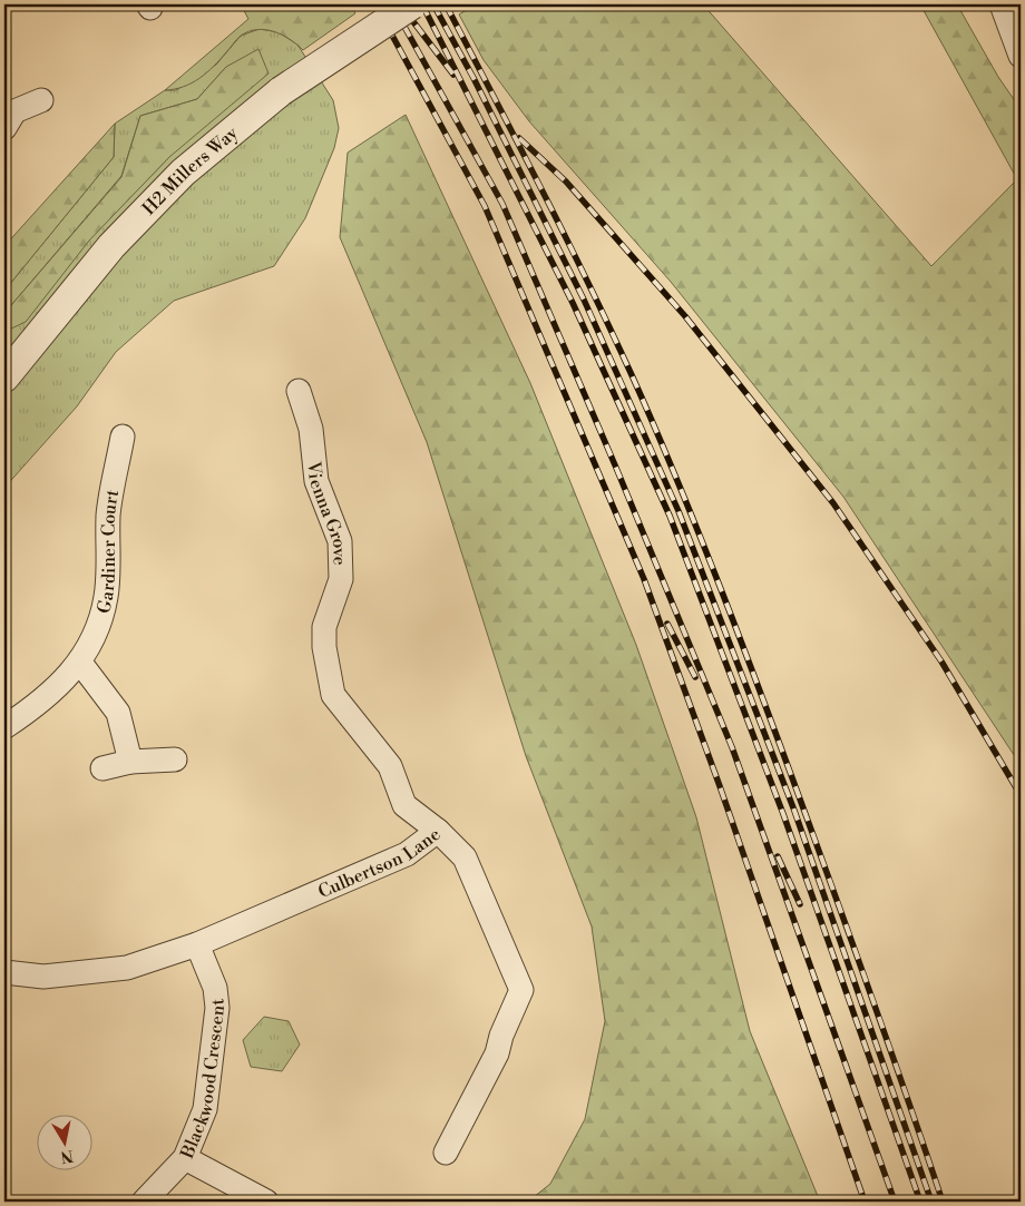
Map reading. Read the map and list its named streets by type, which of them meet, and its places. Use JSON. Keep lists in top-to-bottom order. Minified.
{"streets":{"street":["H2 Millers Way","Vienna Grove","Gardiner Court","Culbertson Lane","Blackwood Crescent"]},"crossings":[["Vienna Grove","Culbertson Lane"],["Culbertson Lane","Blackwood Crescent"]],"north":"bottom"}
